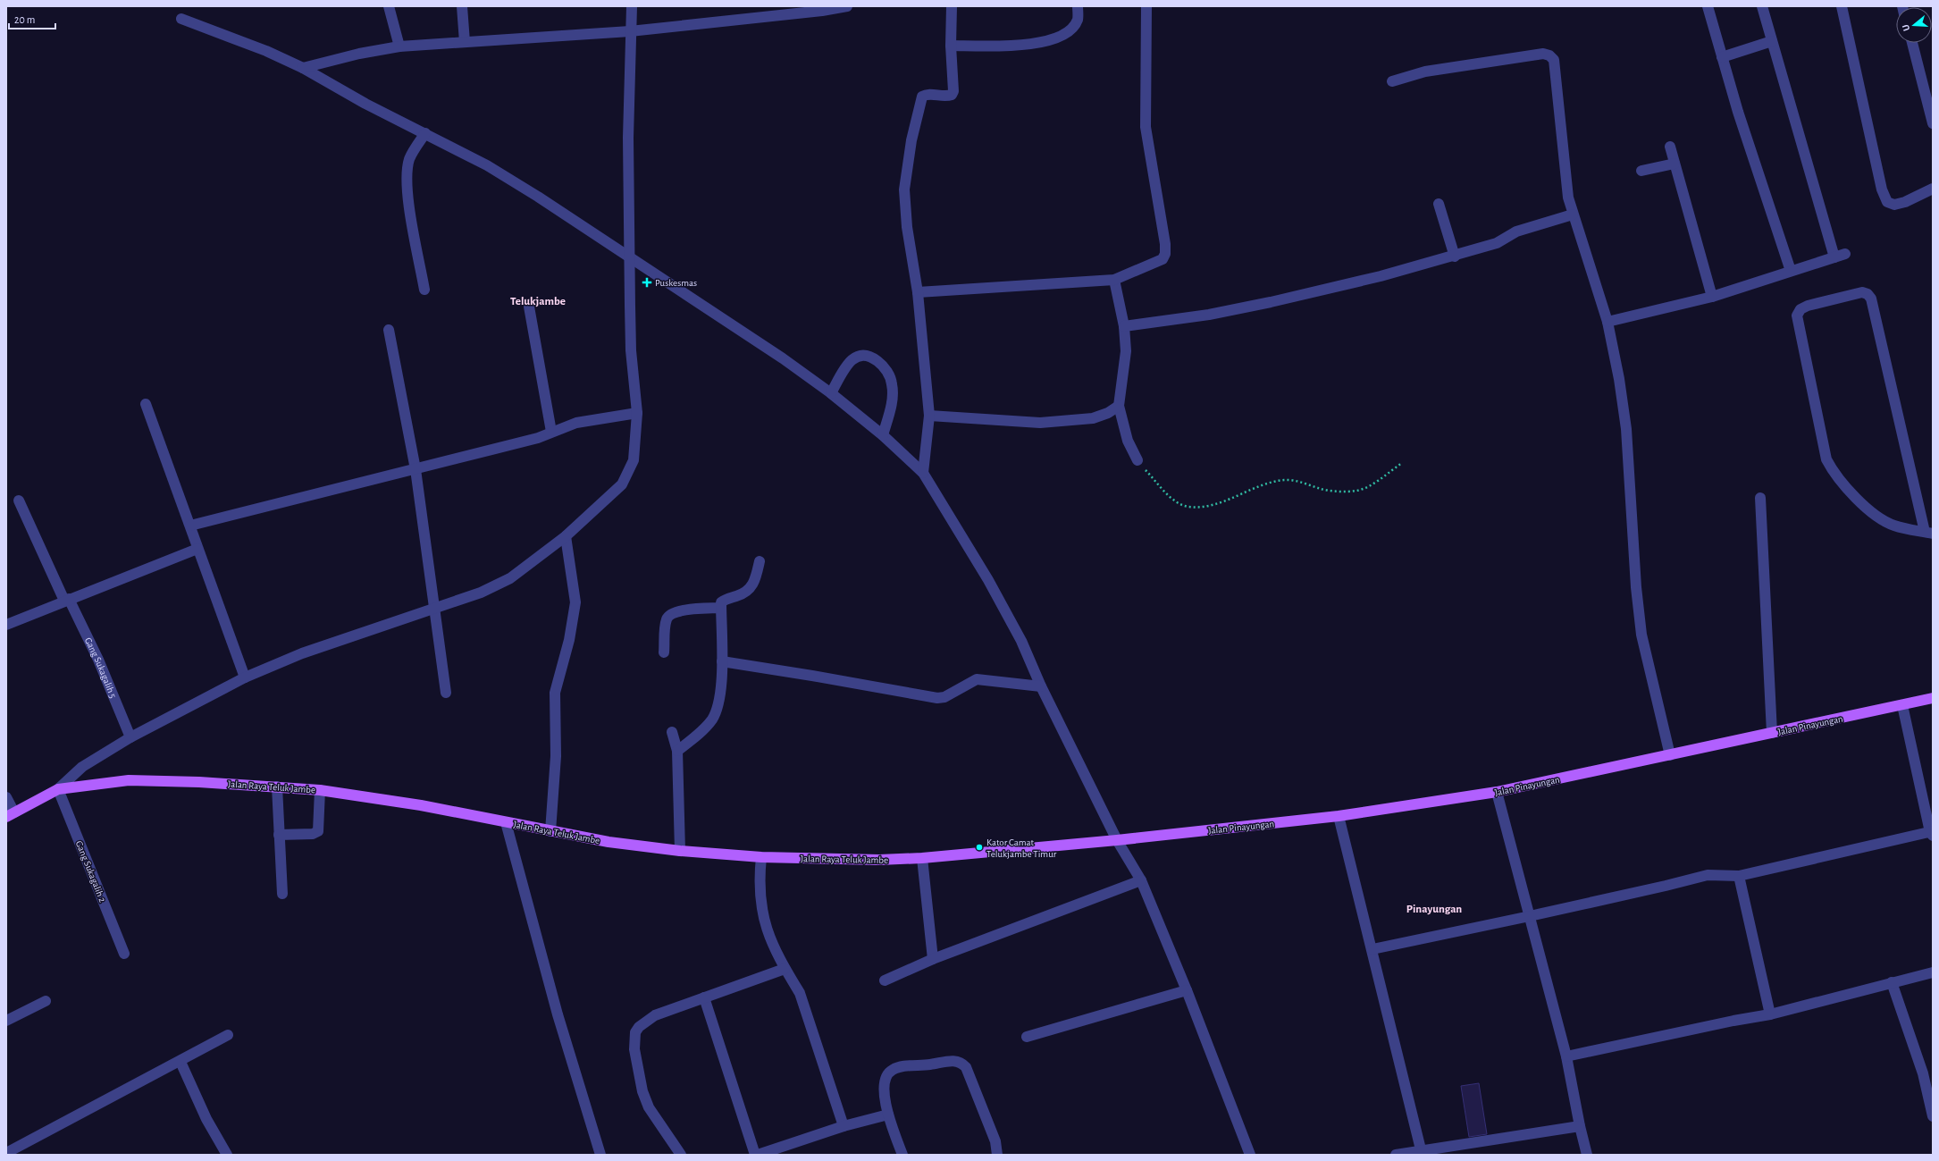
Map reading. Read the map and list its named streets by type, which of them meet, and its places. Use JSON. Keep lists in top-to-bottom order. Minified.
{"streets":{"main road":["Jalan Pinayungan","Jalan Raya Teluk Jambe"],"street":["Gang Sukagalih 5","Gang Sukagalih 2"]},"crossings":[["Jalan Pinayungan","Jalan Raya Teluk Jambe"],["Jalan Raya Teluk Jambe","Gang Sukagalih 2"]],"districts":["Telukjambe","Pinayungan"],"places":{"health":["Puskesmas"],"other":["Kator Camat Telukjambe Timur"]},"scale_bar":"20 m","north":"left"}
